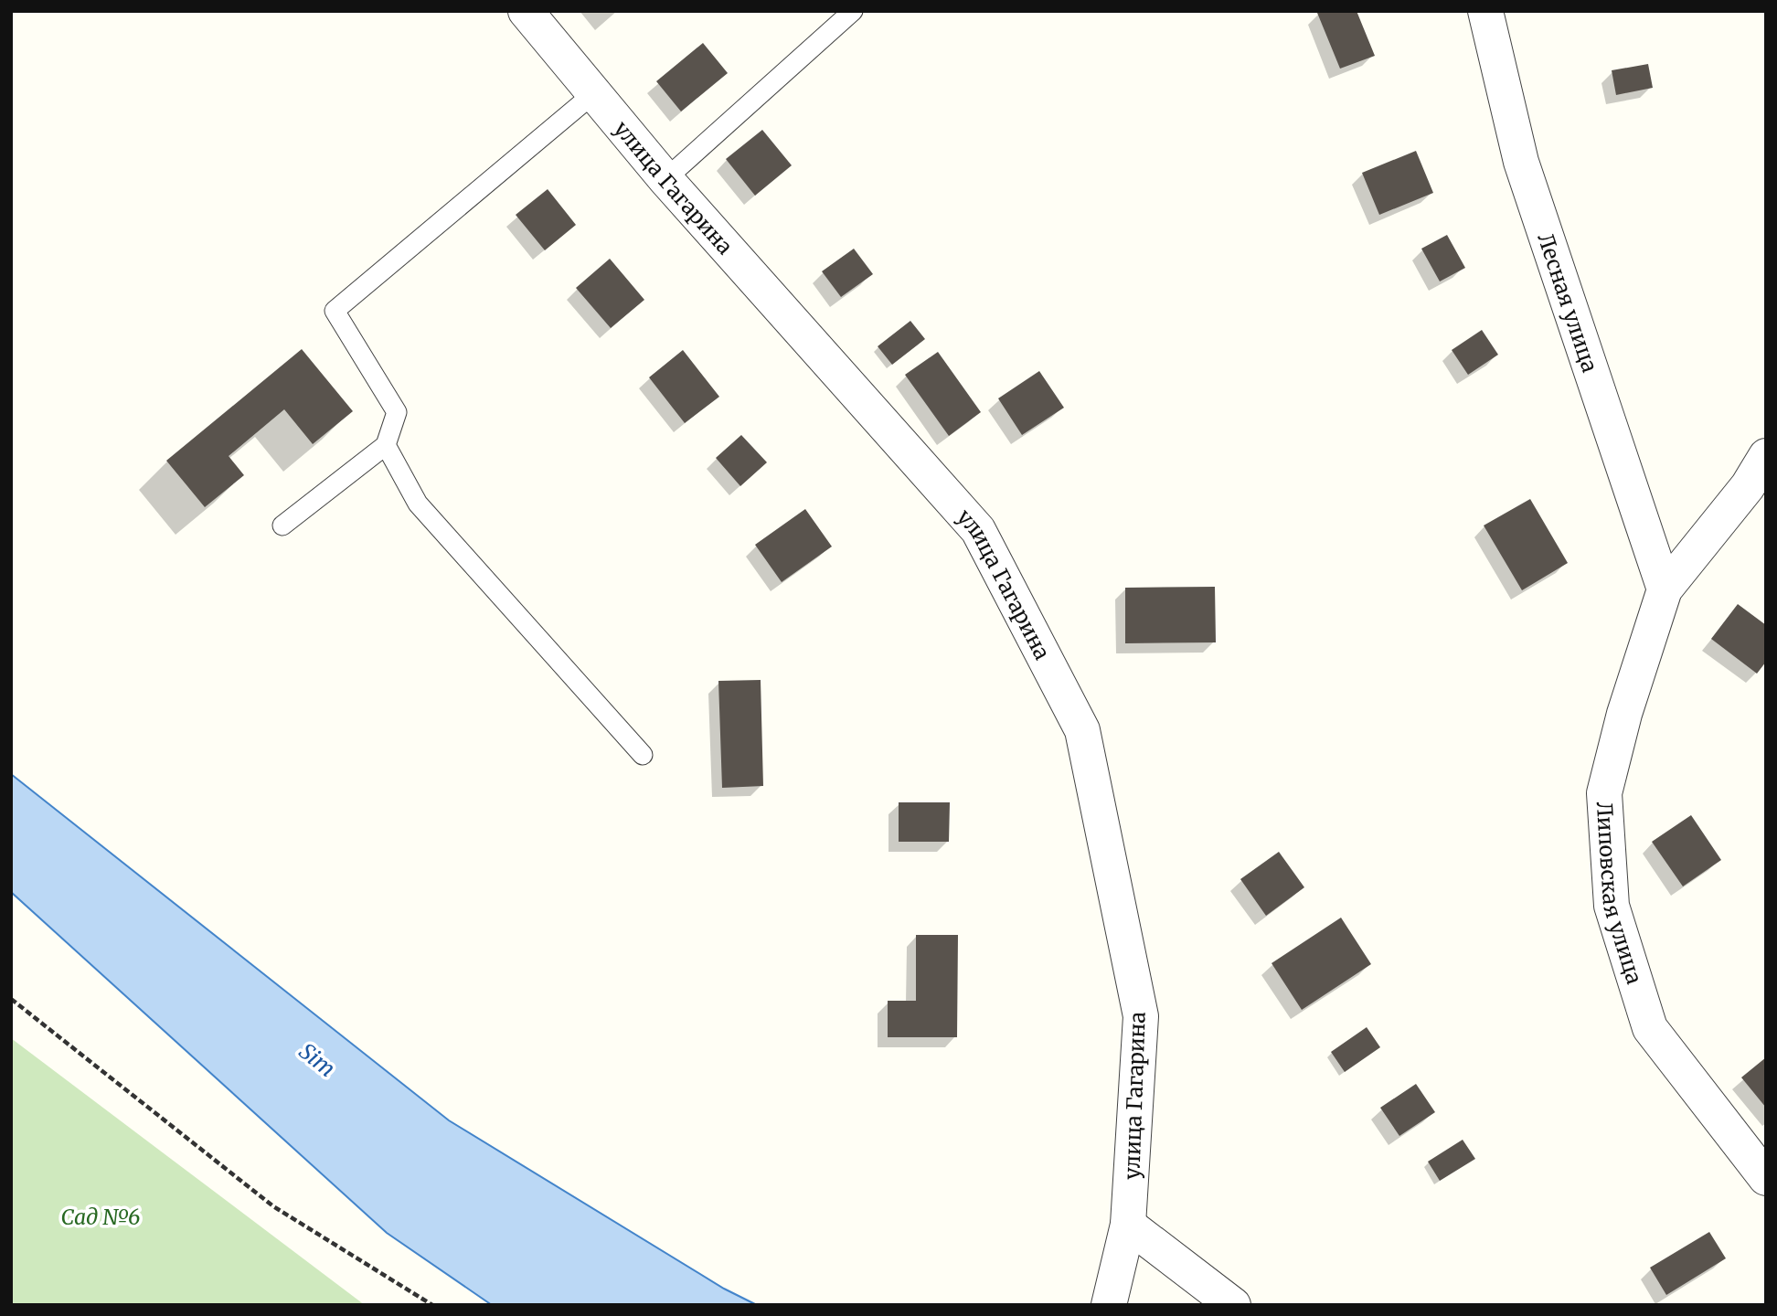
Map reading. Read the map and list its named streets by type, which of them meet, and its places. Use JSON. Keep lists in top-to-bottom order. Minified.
{"streets":{"street":["улица Гагарина","Лесная улица","Липовская улица"]},"crossings":[["Лесная улица","Липовская улица"]],"water":["Sim"],"parks":["Сад №6"]}
